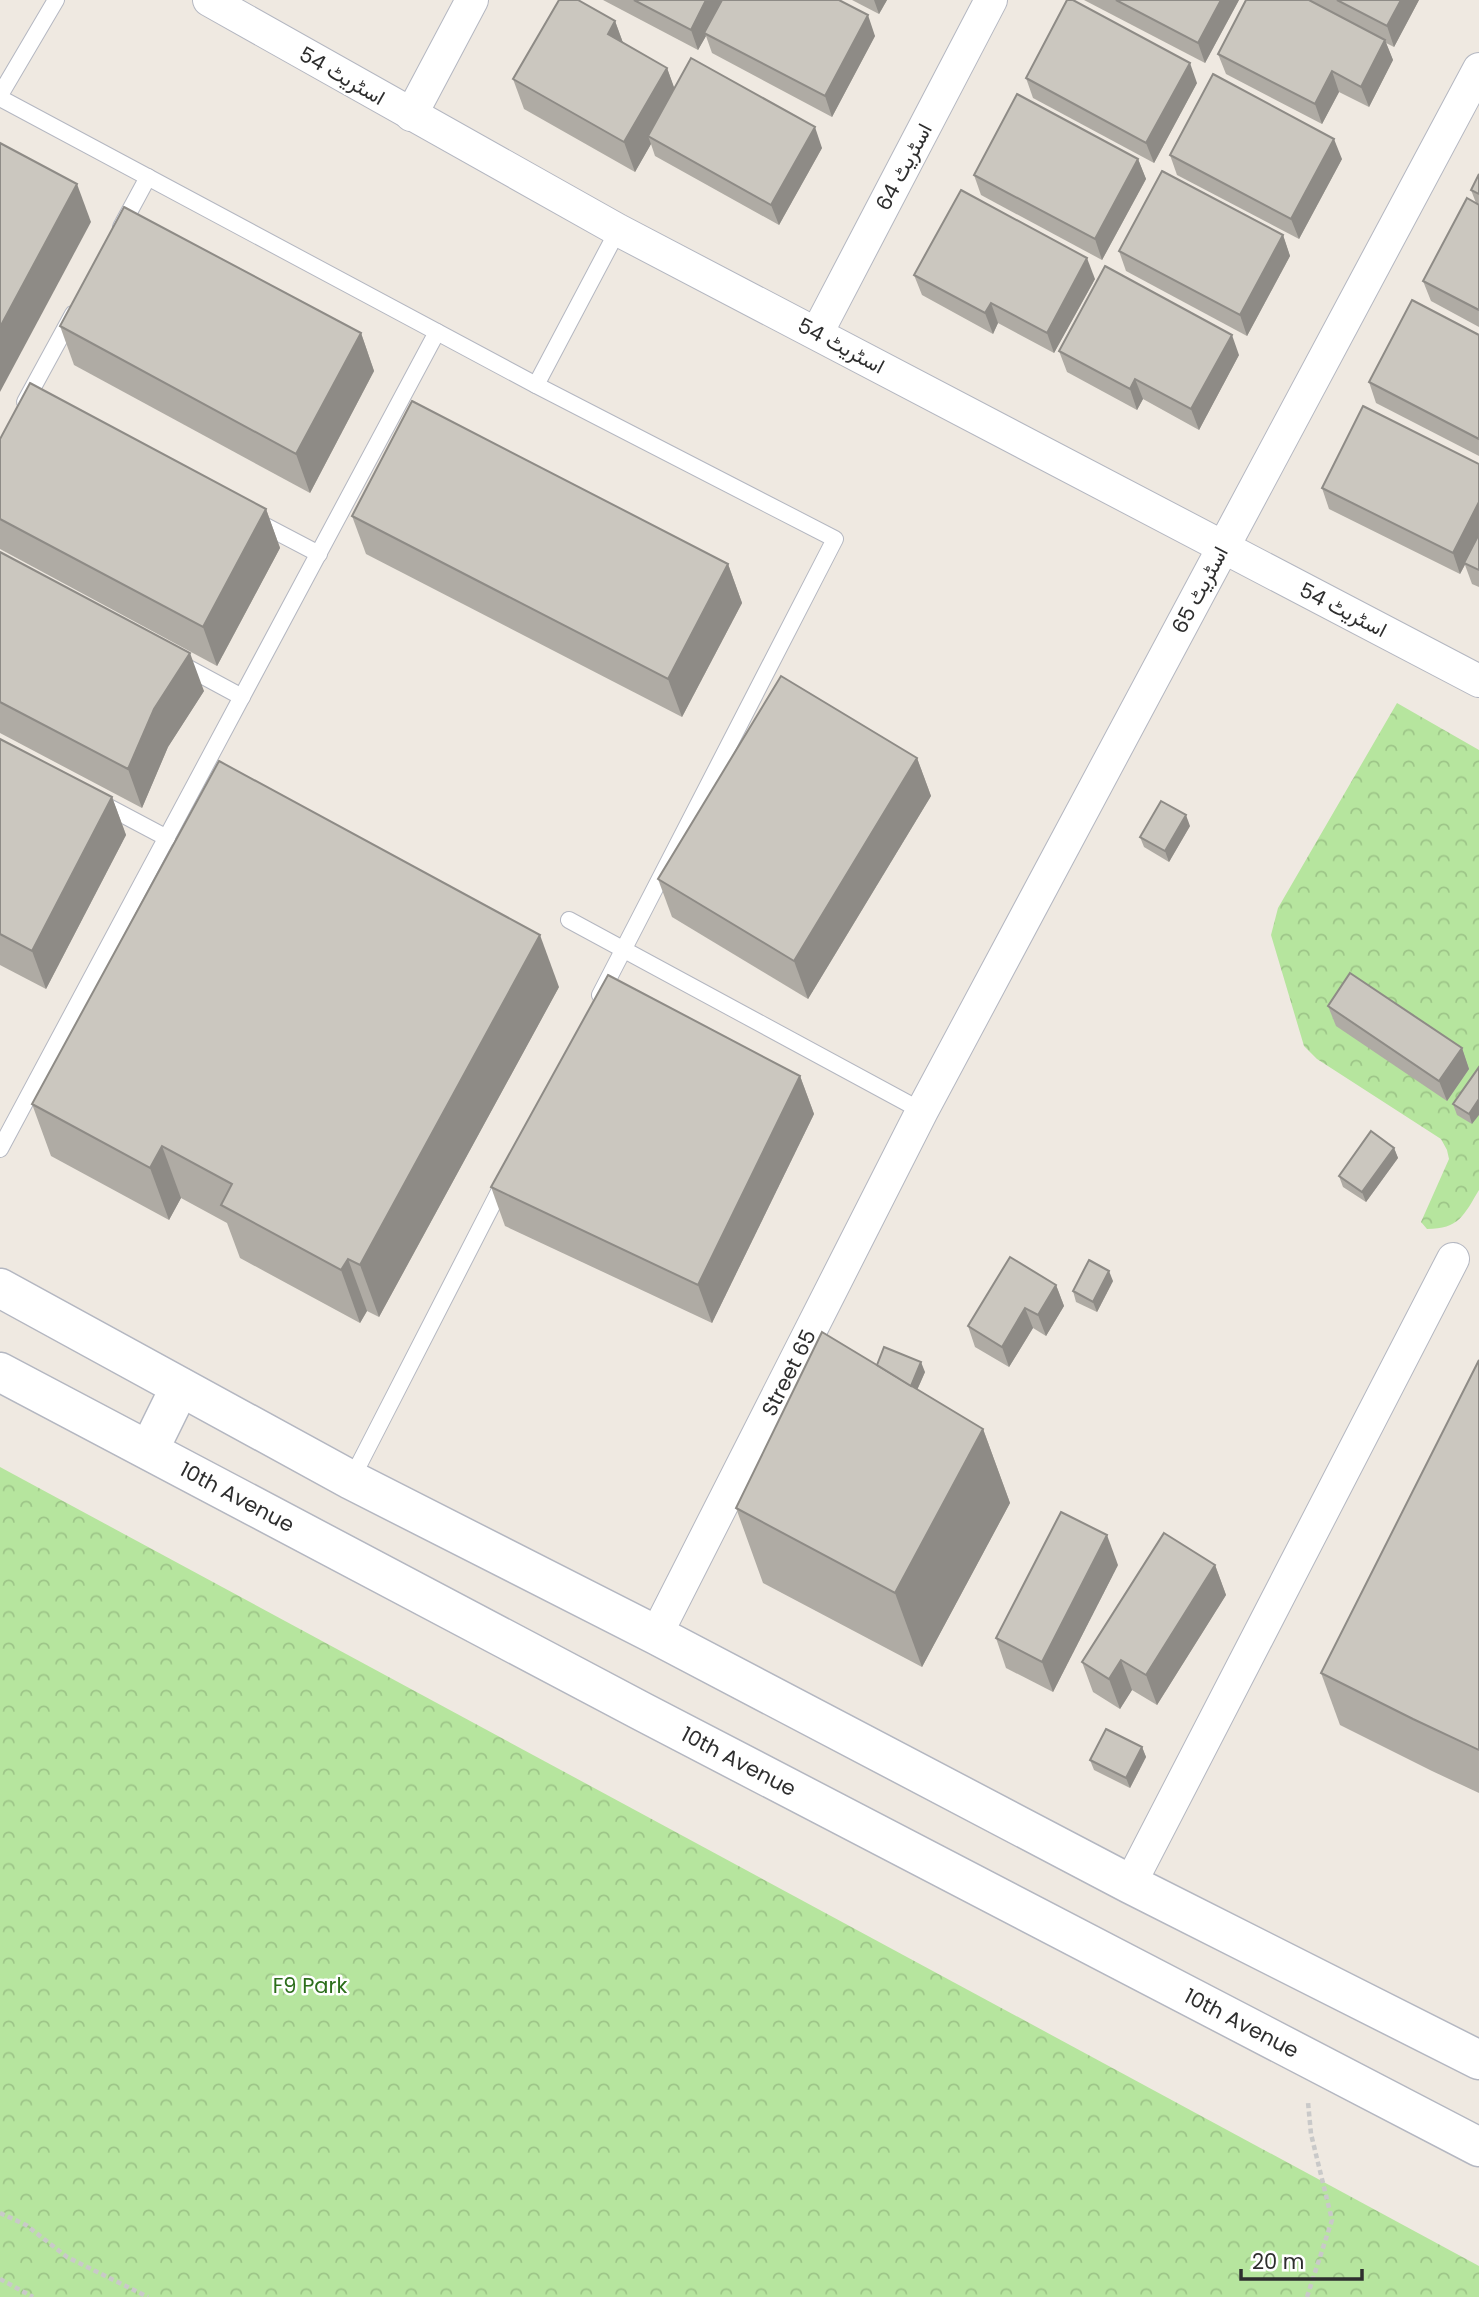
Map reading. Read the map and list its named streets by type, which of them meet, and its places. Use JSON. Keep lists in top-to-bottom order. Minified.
{"streets":{"main road":["10th Avenue"],"street":["اسٹریٹ 54","اسٹریٹ 64","اسٹریٹ 65","Street 65"]},"crossings":[["اسٹریٹ 54","اسٹریٹ 64"],["اسٹریٹ 54","اسٹریٹ 65"],["اسٹریٹ 65","Street 65"]],"parks":["F9 Park"],"scale_bar":"20 m"}
